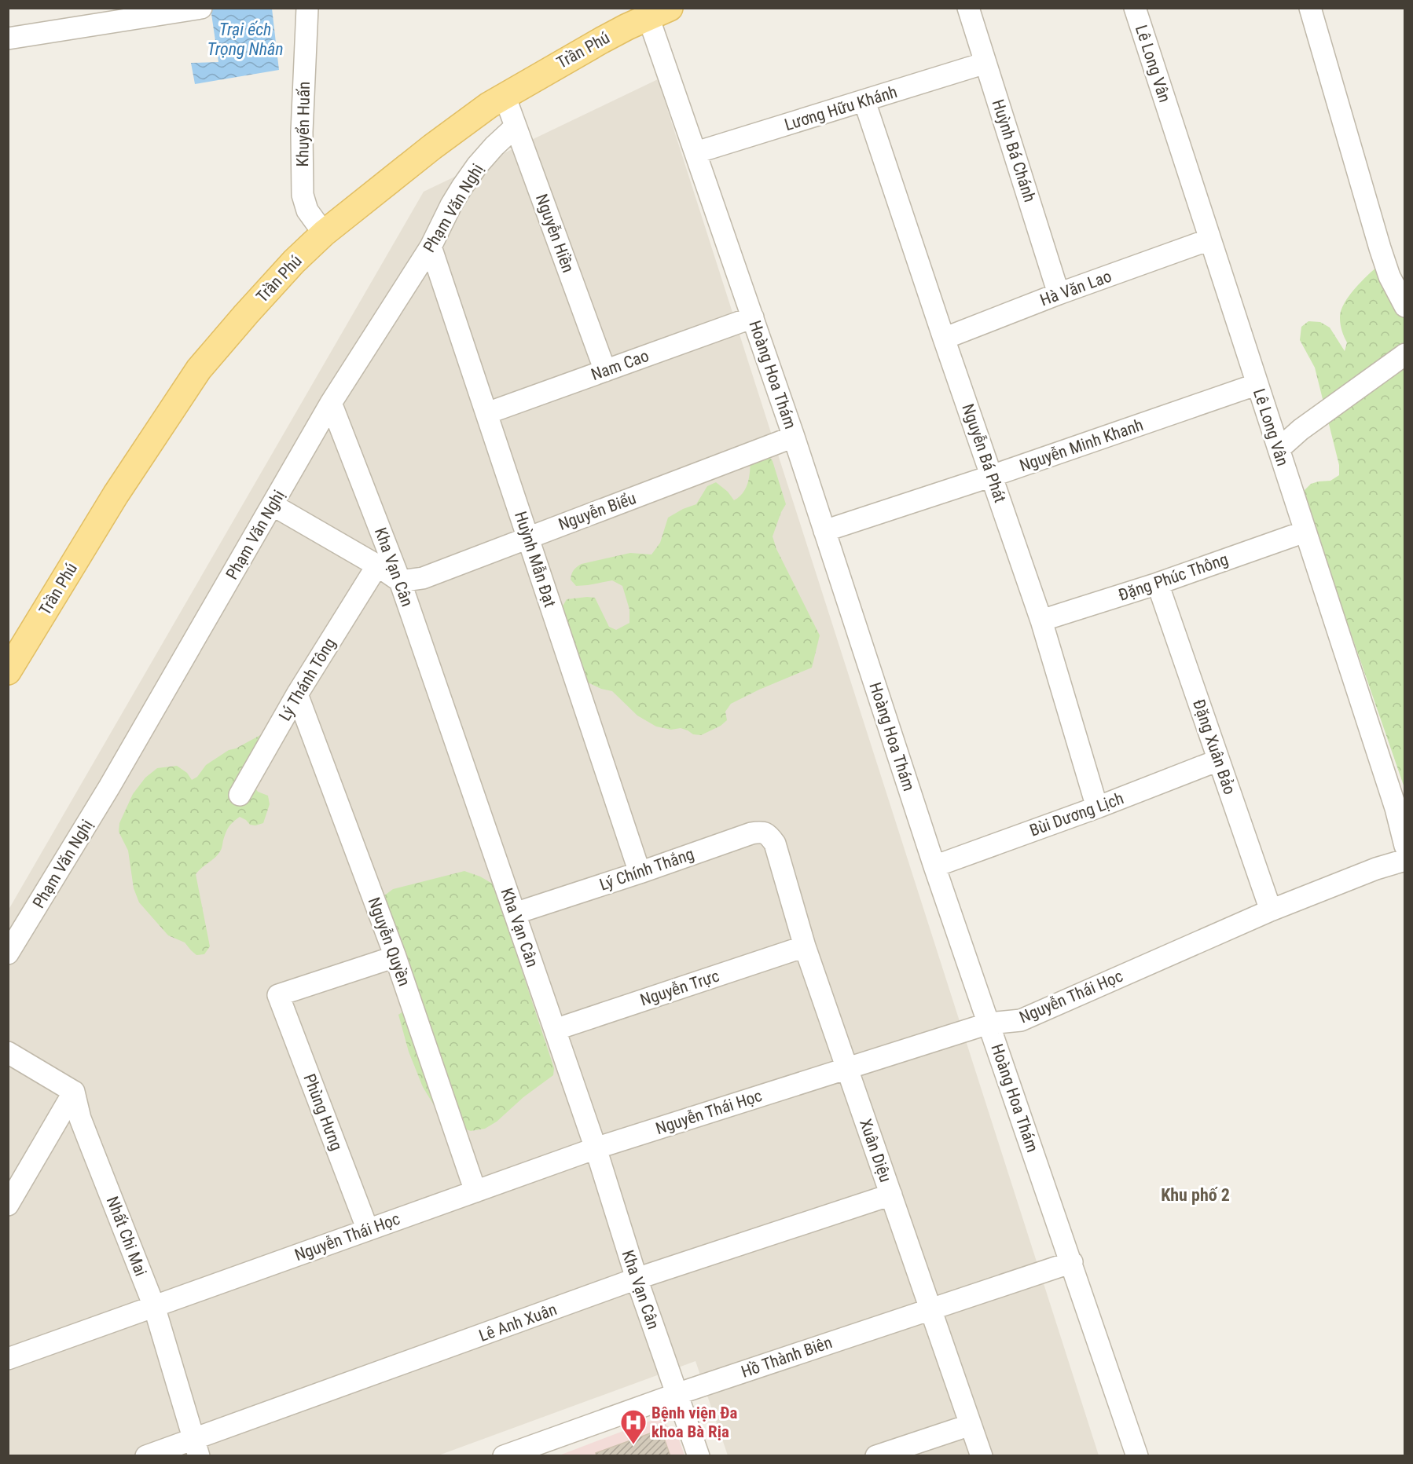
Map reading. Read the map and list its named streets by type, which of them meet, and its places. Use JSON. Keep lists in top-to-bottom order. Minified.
{"streets":{"main road":["Trần Phú"],"street":["Lê Long Vân","Lương Hữu Khánh","Khuyển Huấn","Huỳnh Bá Chánh","Phạm Văn Nghị","Nguyễn Hiền","Hà Văn Lao","Nam Cao","Hoàng Hoa Thám","Nguyễn Minh Khanh","Nguyễn Bá Phát","Nguyễn Biểu","Huỳnh Mẫn Đạt","Kha Vạn Cân","Đặng Phúc Thông","Lý Thánh Tông","Đặng Xuân Bảo","Bùi Dương Lịch","Lý Chính Thắng","Nguyễn Quyền","Nguyễn Trực","Nguyễn Thái Học","Phùng Hưng","Xuân Diệu","Nhất Chi Mai","Lê Anh Xuân","Hồ Thành Biên"]},"crossings":[["Trần Phú","Khuyển Huấn"],["Trần Phú","Nguyễn Hiền"],["Trần Phú","Hoàng Hoa Thám"],["Lê Long Vân","Hà Văn Lao"],["Lê Long Vân","Nguyễn Minh Khanh"],["Lê Long Vân","Đặng Phúc Thông"],["Lương Hữu Khánh","Huỳnh Bá Chánh"],["Lương Hữu Khánh","Hoàng Hoa Thám"],["Lương Hữu Khánh","Nguyễn Bá Phát"],["Huỳnh Bá Chánh","Hà Văn Lao"],["Phạm Văn Nghị","Nguyễn Hiền"],["Phạm Văn Nghị","Huỳnh Mẫn Đạt"],["Phạm Văn Nghị","Kha Vạn Cân"],["Nguyễn Hiền","Nam Cao"],["Hà Văn Lao","Nguyễn Bá Phát"],["Nam Cao","Hoàng Hoa Thám"],["Nam Cao","Huỳnh Mẫn Đạt"],["Hoàng Hoa Thám","Nguyễn Minh Khanh"],["Hoàng Hoa Thám","Nguyễn Biểu"],["Hoàng Hoa Thám","Bùi Dương Lịch"],["Hoàng Hoa Thám","Nguyễn Thái Học"],["Hoàng Hoa Thám","Hồ Thành Biên"],["Nguyễn Minh Khanh","Nguyễn Bá Phát"],["Nguyễn Bá Phát","Đặng Phúc Thông"],["Nguyễn Bá Phát","Bùi Dương Lịch"],["Nguyễn Biểu","Huỳnh Mẫn Đạt"],["Nguyễn Biểu","Kha Vạn Cân"],["Huỳnh Mẫn Đạt","Lý Chính Thắng"],["Kha Vạn Cân","Lý Chính Thắng"],["Kha Vạn Cân","Nguyễn Trực"],["Kha Vạn Cân","Nguyễn Thái Học"],["Kha Vạn Cân","Lê Anh Xuân"],["Kha Vạn Cân","Hồ Thành Biên"],["Đặng Phúc Thông","Đặng Xuân Bảo"],["Lý Thánh Tông","Nguyễn Quyền"],["Đặng Xuân Bảo","Bùi Dương Lịch"],["Đặng Xuân Bảo","Nguyễn Thái Học"],["Lý Chính Thắng","Xuân Diệu"],["Nguyễn Quyền","Nguyễn Thái Học"],["Nguyễn Quyền","Phùng Hưng"],["Nguyễn Trực","Xuân Diệu"],["Nguyễn Thái Học","Phùng Hưng"],["Nguyễn Thái Học","Xuân Diệu"],["Nguyễn Thái Học","Nhất Chi Mai"],["Xuân Diệu","Lê Anh Xuân"],["Xuân Diệu","Hồ Thành Biên"],["Nhất Chi Mai","Lê Anh Xuân"]],"districts":["Khu phố 2"],"water":["Trại ếch Trọng Nhân"],"places":{"hospital":["Bệnh viện Đa khoa Bà Rịa"]}}
